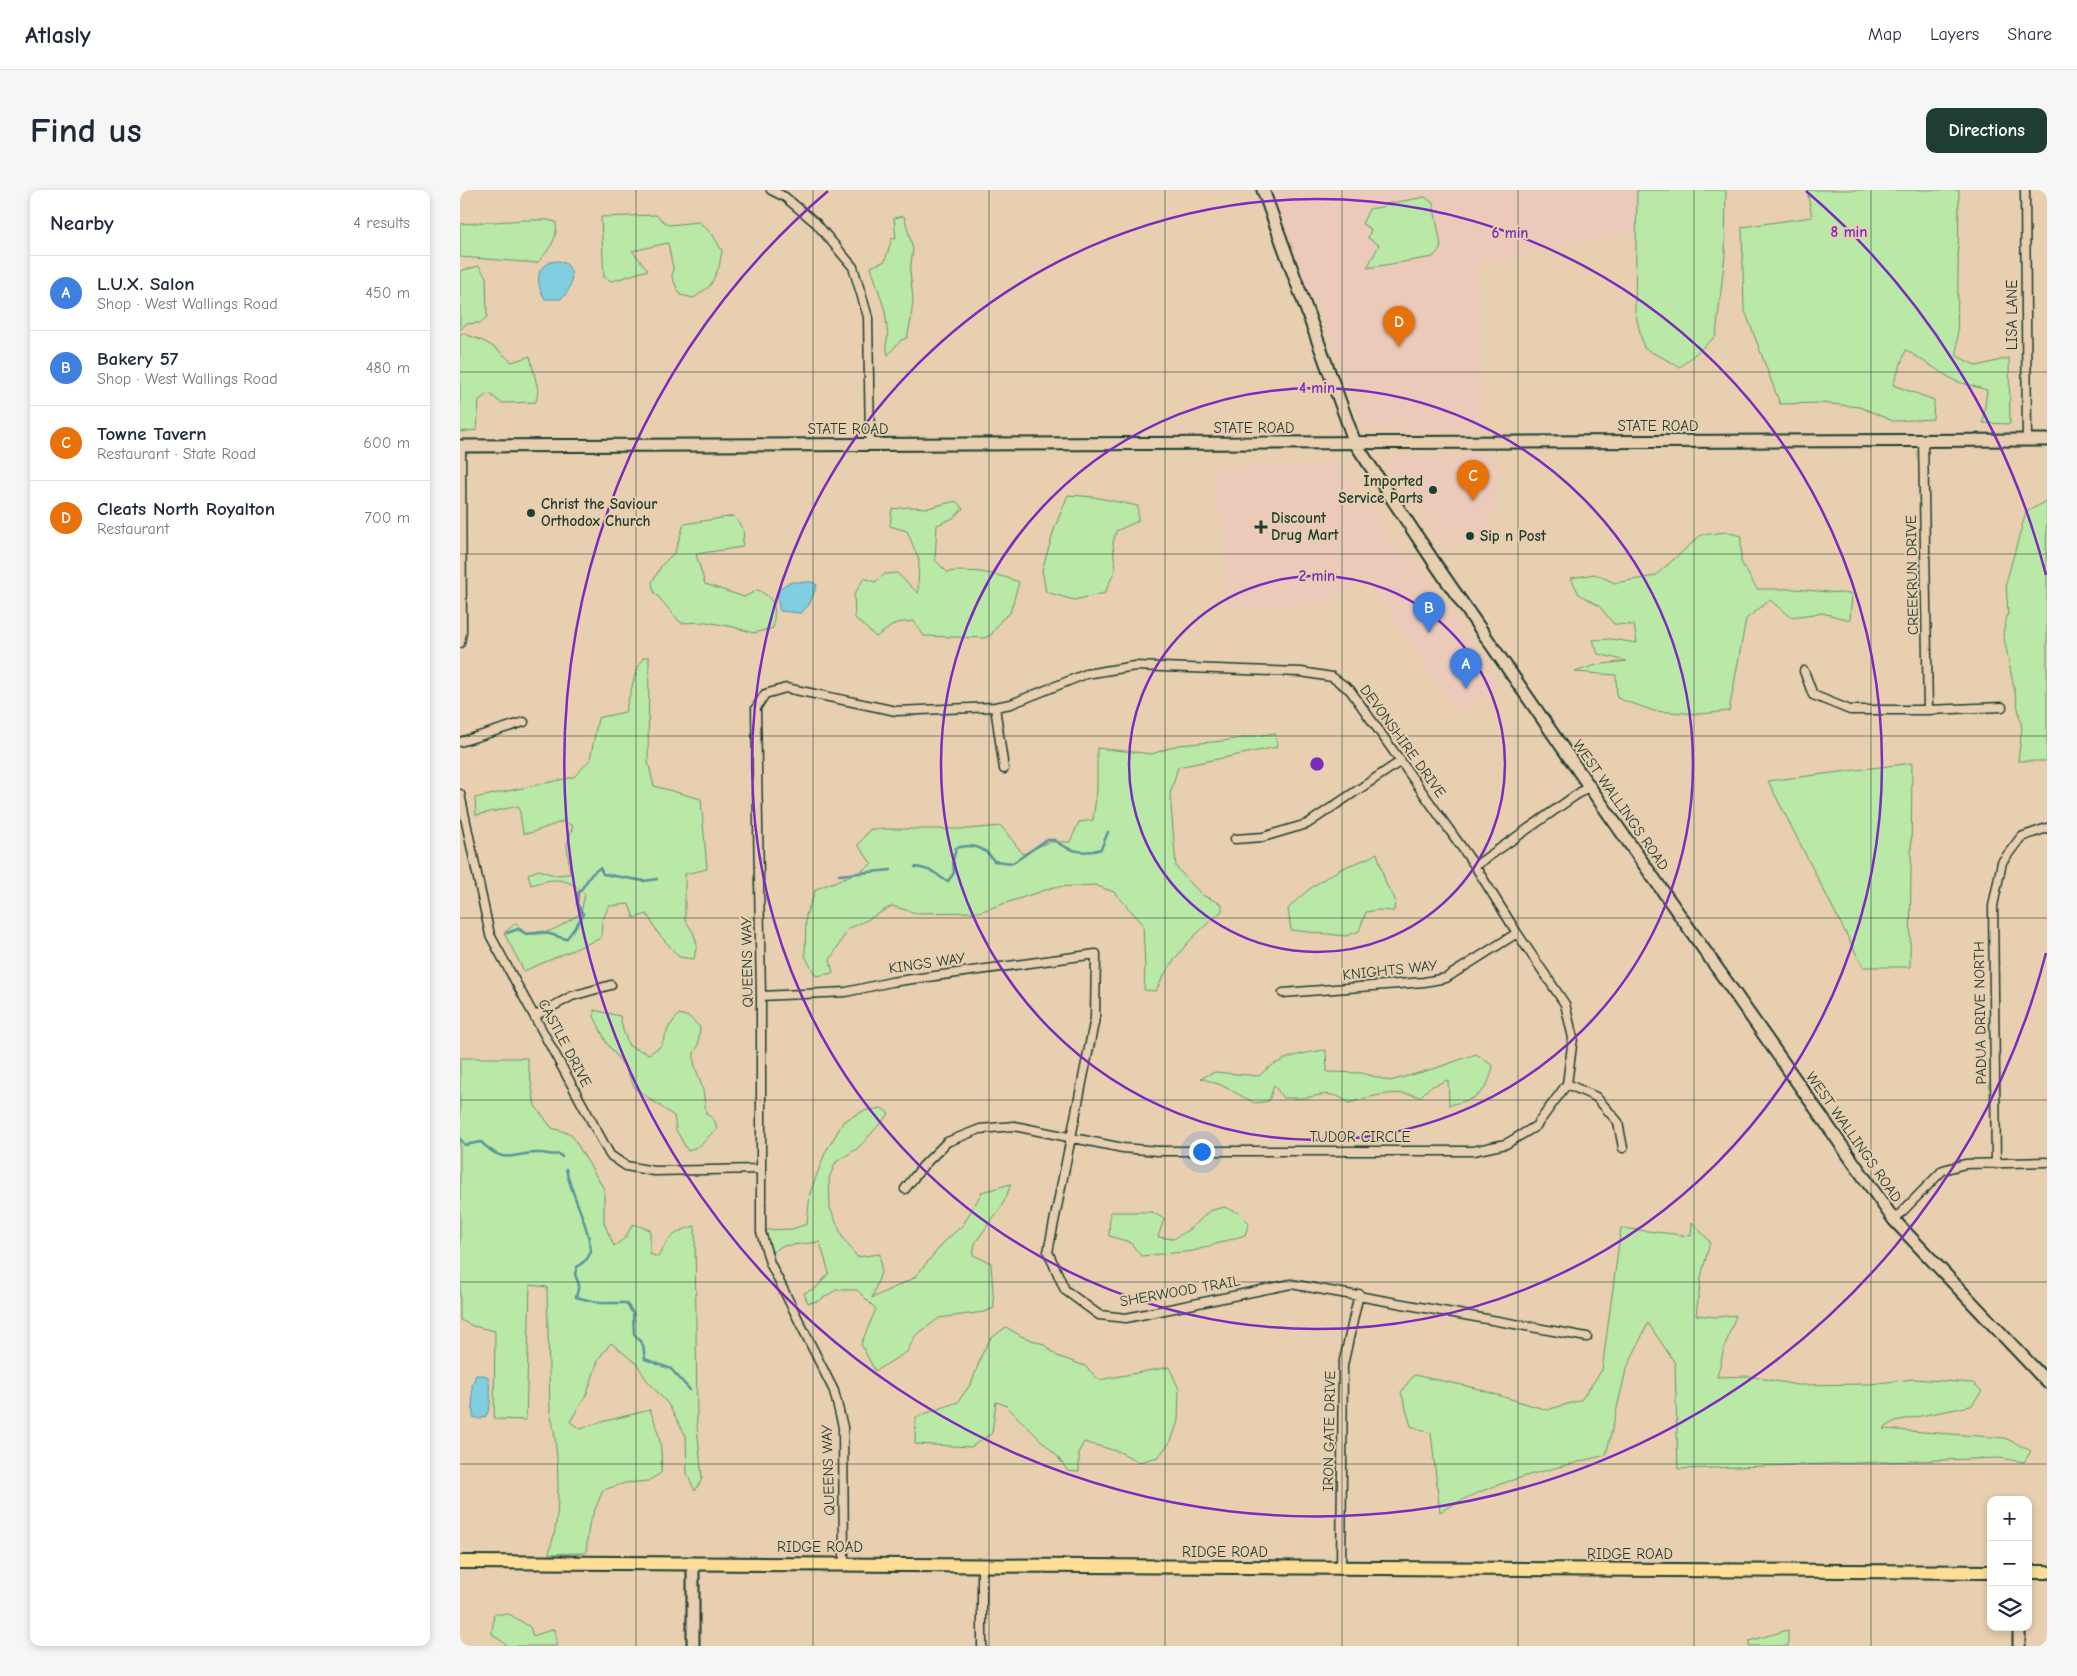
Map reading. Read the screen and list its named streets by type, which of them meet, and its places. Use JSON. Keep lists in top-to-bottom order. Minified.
{"streets":{"main road":["STATE ROAD","WEST WALLINGS ROAD","RIDGE ROAD"],"street":["LISA LANE","CREEKRUN DRIVE","DEVONSHIRE DRIVE","QUEENS WAY","KINGS WAY","KNIGHTS WAY","PADUA DRIVE NORTH","CASTLE DRIVE","TUDOR CIRCLE","SHERWOOD TRAIL","IRON GATE DRIVE"]},"crossings":[["LISA LANE","STATE ROAD"],["STATE ROAD","CREEKRUN DRIVE"],["STATE ROAD","WEST WALLINGS ROAD"],["DEVONSHIRE DRIVE","QUEENS WAY"],["QUEENS WAY","KINGS WAY"],["QUEENS WAY","CASTLE DRIVE"],["QUEENS WAY","RIDGE ROAD"],["KINGS WAY","SHERWOOD TRAIL"],["TUDOR CIRCLE","SHERWOOD TRAIL"],["SHERWOOD TRAIL","IRON GATE DRIVE"],["IRON GATE DRIVE","RIDGE ROAD"]],"places":{"other":["Imported Service Parts","Christ the Saviour Orthodox Church","Sip n Post"],"health":["Discount Drug Mart"]},"page":{"header":"Atlasly","nav":["Map","Layers","Share"],"buttons":"Directions","title":"Find us","heading":["Nearby","4 results"],"list":[{"mark":"A","name":"L.U.X. Salon","note":"Shop · West Wallings Road","value":"450 m"},{"mark":"B","name":"Bakery 57","note":"Shop · West Wallings Road","value":"480 m"},{"mark":"C","name":"Towne Tavern","note":"Restaurant · State Road","value":"600 m"},{"mark":"D","name":"Cleats North Royalton","note":"Restaurant","value":"700 m"}],"pins":["D","C","B","A"],"map_buttons":["+","−"]},"rings":["8 min","6 min","4 min","2 min"]}
